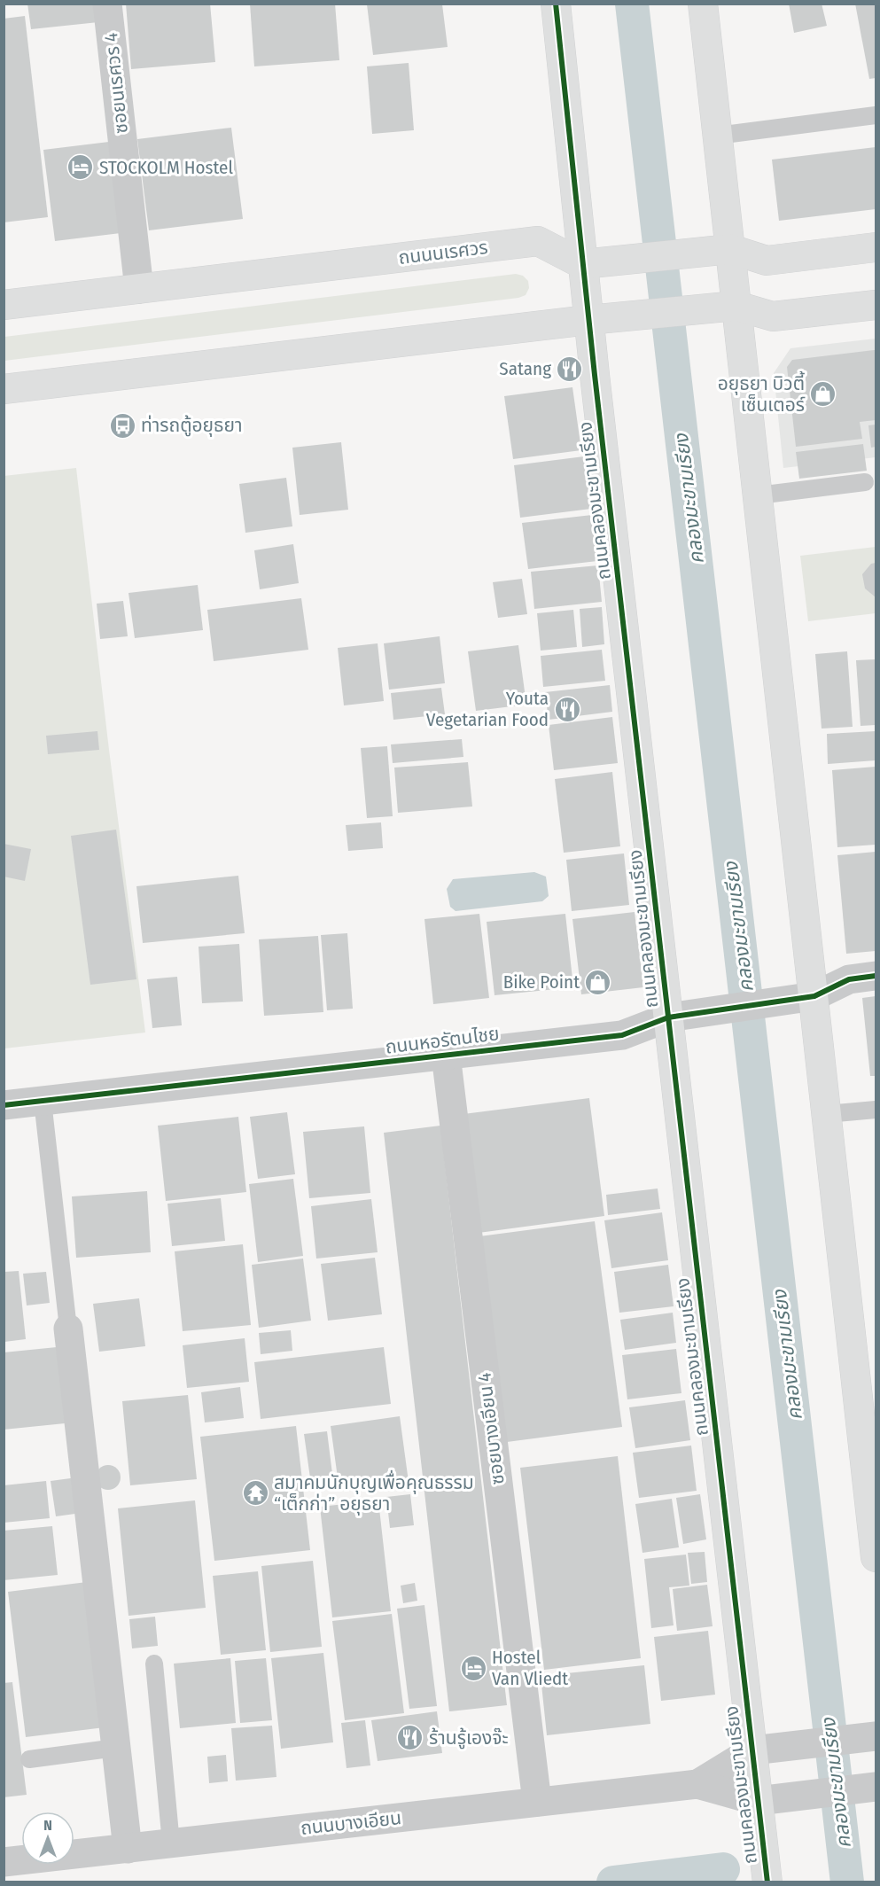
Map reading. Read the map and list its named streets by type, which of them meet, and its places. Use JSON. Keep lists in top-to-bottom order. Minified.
{"streets":{"street":["ซอยนเรศวร 4","ถนนนเรศวร","ถนนคลองมะขามเรียง","ถนนหอรัตนไชย","ซอยบางเอียน 4","ถนนบางเอียน"]},"crossings":[["ซอยนเรศวร 4","ถนนนเรศวร"],["ถนนนเรศวร","ถนนคลองมะขามเรียง"],["ถนนคลองมะขามเรียง","ถนนหอรัตนไชย"],["ถนนคลองมะขามเรียง","ถนนบางเอียน"],["ถนนหอรัตนไชย","ซอยบางเอียน 4"],["ซอยบางเอียน 4","ถนนบางเอียน"]],"water":["คลองมะขามเรียง"],"places":{"hotel":["STOCKOLM Hostel","Hostel Van Vliedt"],"restaurant":["Satang","Youta Vegetarian Food","ร้านรู้เองจ๊ะ"],"shop":["อยุธยา บิวตี้ เซ็นเตอร์","Bike Point"],"bus stop":["ท่ารถตู้อยุธยา"],"temple":["สมาคมนักบุญเพื่อคุณธรรม “เต็กก่า” อยุธยา"]},"north":"top"}
